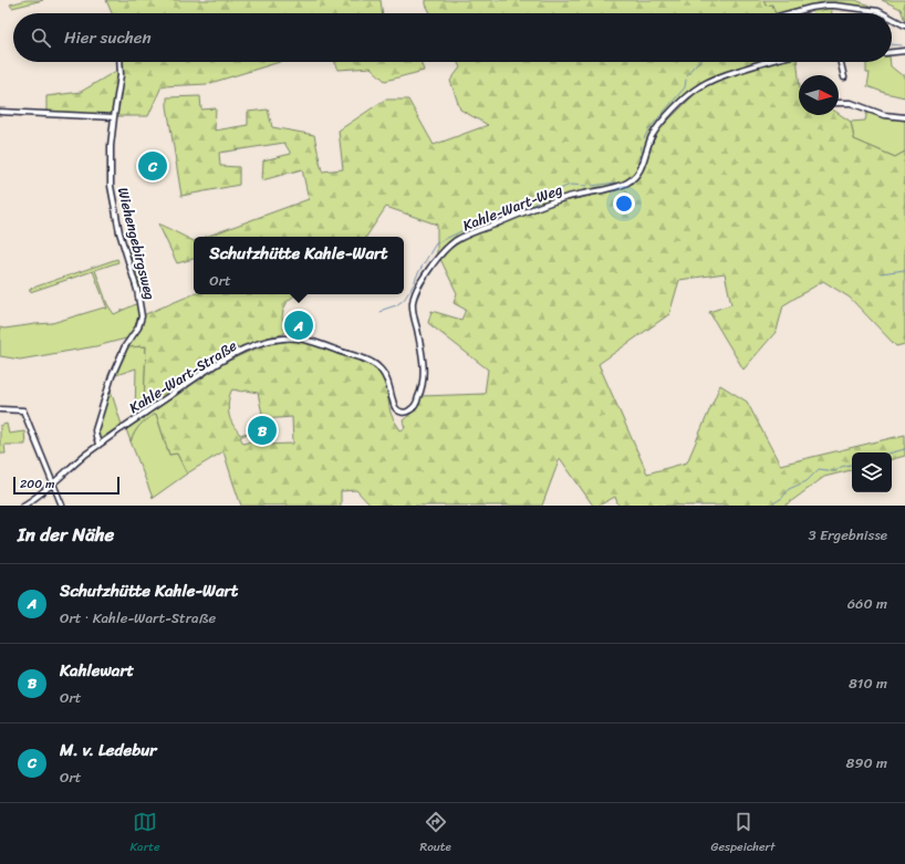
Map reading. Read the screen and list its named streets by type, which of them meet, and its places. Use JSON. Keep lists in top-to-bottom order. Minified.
{"streets":{"street":["Kahle-Wart-Weg","Wiehengebirgsweg","Kahle-Wart-Straße"]},"crossings":[["Kahle-Wart-Weg","Kahle-Wart-Straße"],["Wiehengebirgsweg","Kahle-Wart-Straße"]],"scale_bar":"200 m","north":"right","page":{"search":"Hier suchen","pins":["C","A","B"],"popup":["Schutzhütte Kahle-Wart","Ort"],"scale":"200 m","heading":["In der Nähe","3 Ergebnisse"],"list":[{"mark":"A","name":"Schutzhütte Kahle-Wart","note":"Ort · Kahle-Wart-Straße","value":"660 m"},{"mark":"B","name":"Kahlewart","note":"Ort","value":"810 m"},{"mark":"C","name":"M. v. Ledebur","note":"Ort","value":"890 m"}],"nav":["Karte","Route","Gespeichert"]}}
